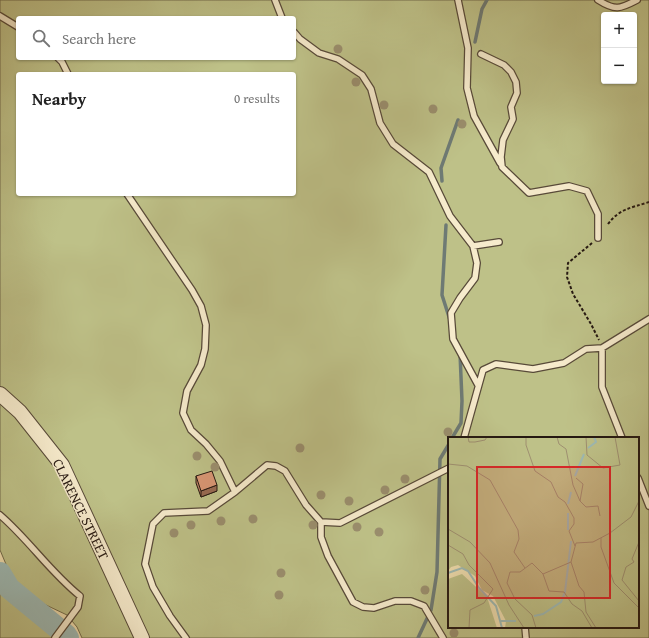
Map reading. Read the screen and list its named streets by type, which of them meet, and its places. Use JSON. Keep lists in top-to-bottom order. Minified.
{"streets":{"street":["CLARENCE STREET"]},"page":{"map_buttons":["+","−"],"search":"Search here","heading":["Nearby","0 results"]}}
